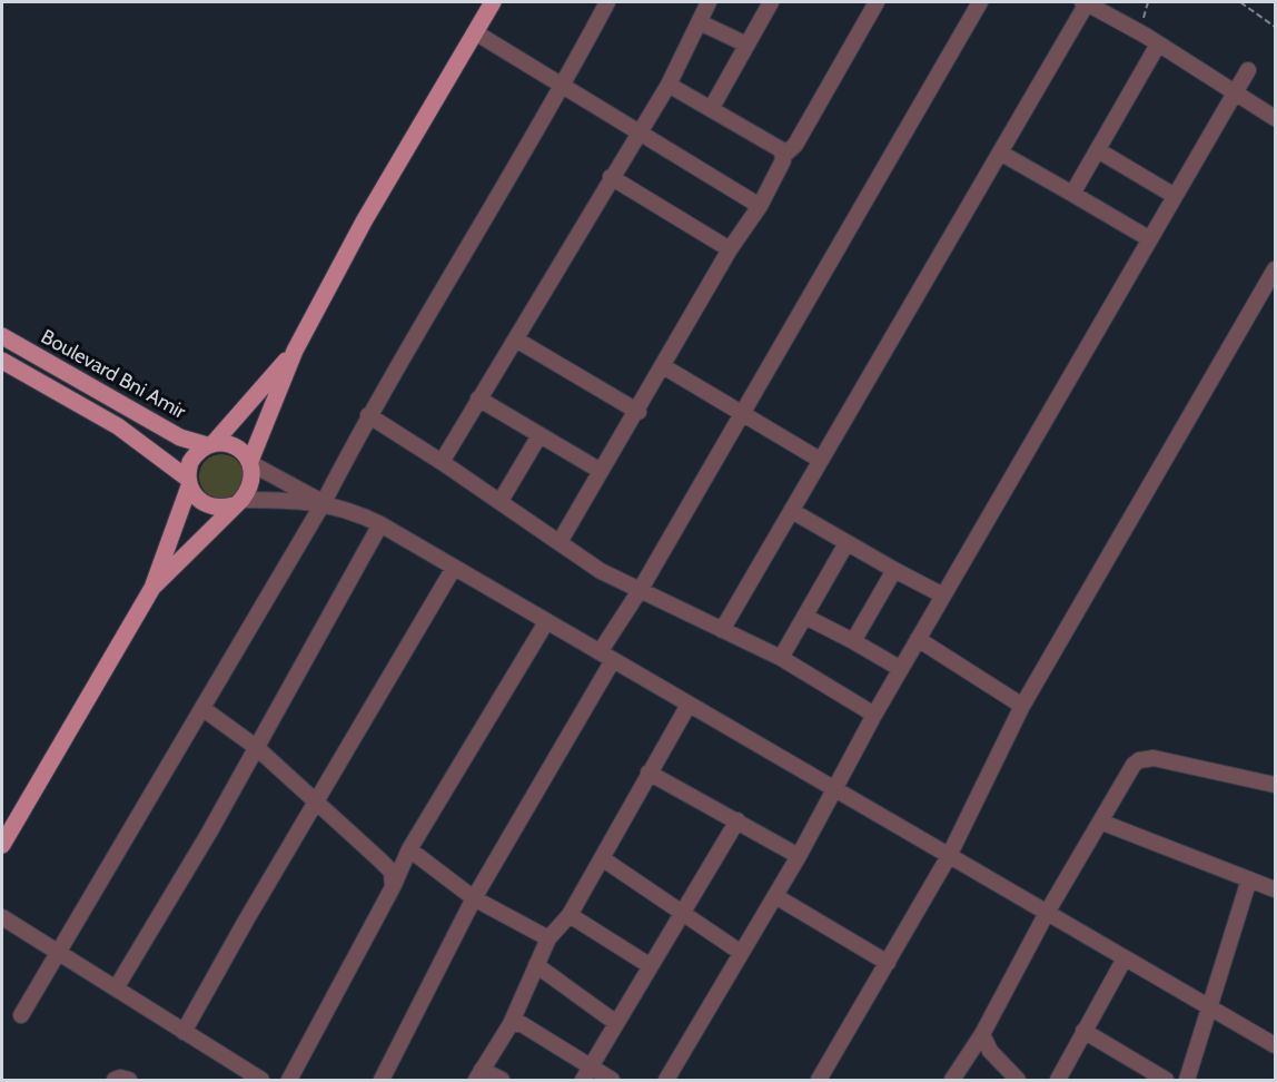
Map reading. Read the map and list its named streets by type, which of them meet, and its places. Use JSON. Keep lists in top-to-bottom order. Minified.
{"streets":{"main road":["Boulevard Bni Amir"]}}
